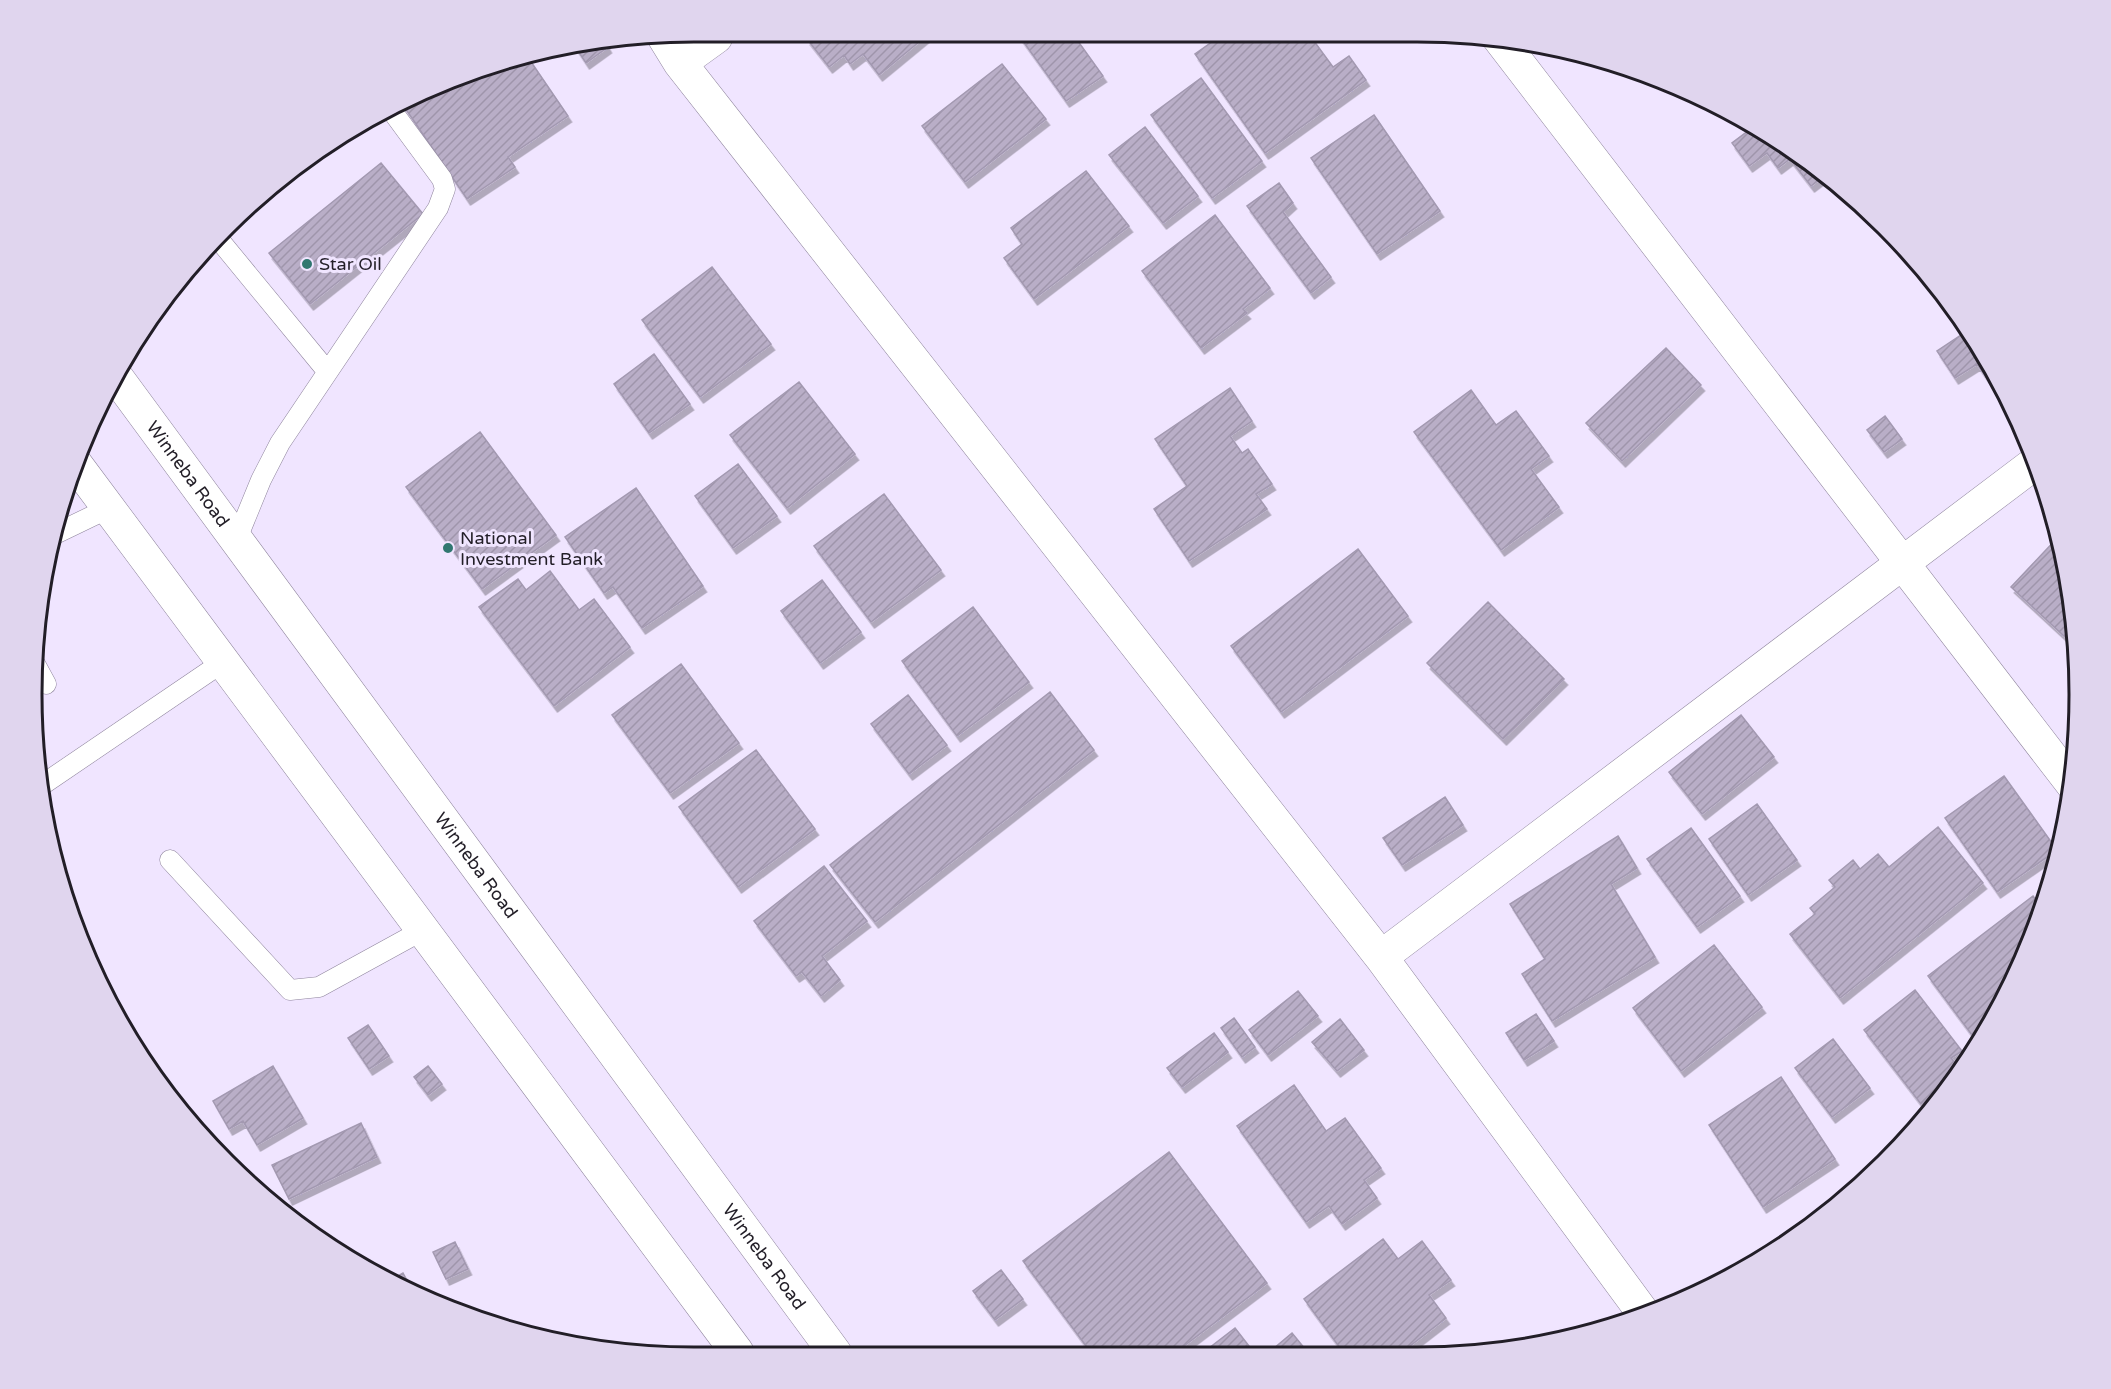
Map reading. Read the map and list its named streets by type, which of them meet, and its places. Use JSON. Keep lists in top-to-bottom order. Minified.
{"streets":{"main road":["Winneba Road"]},"places":["Star Oil","National Investment Bank"]}
